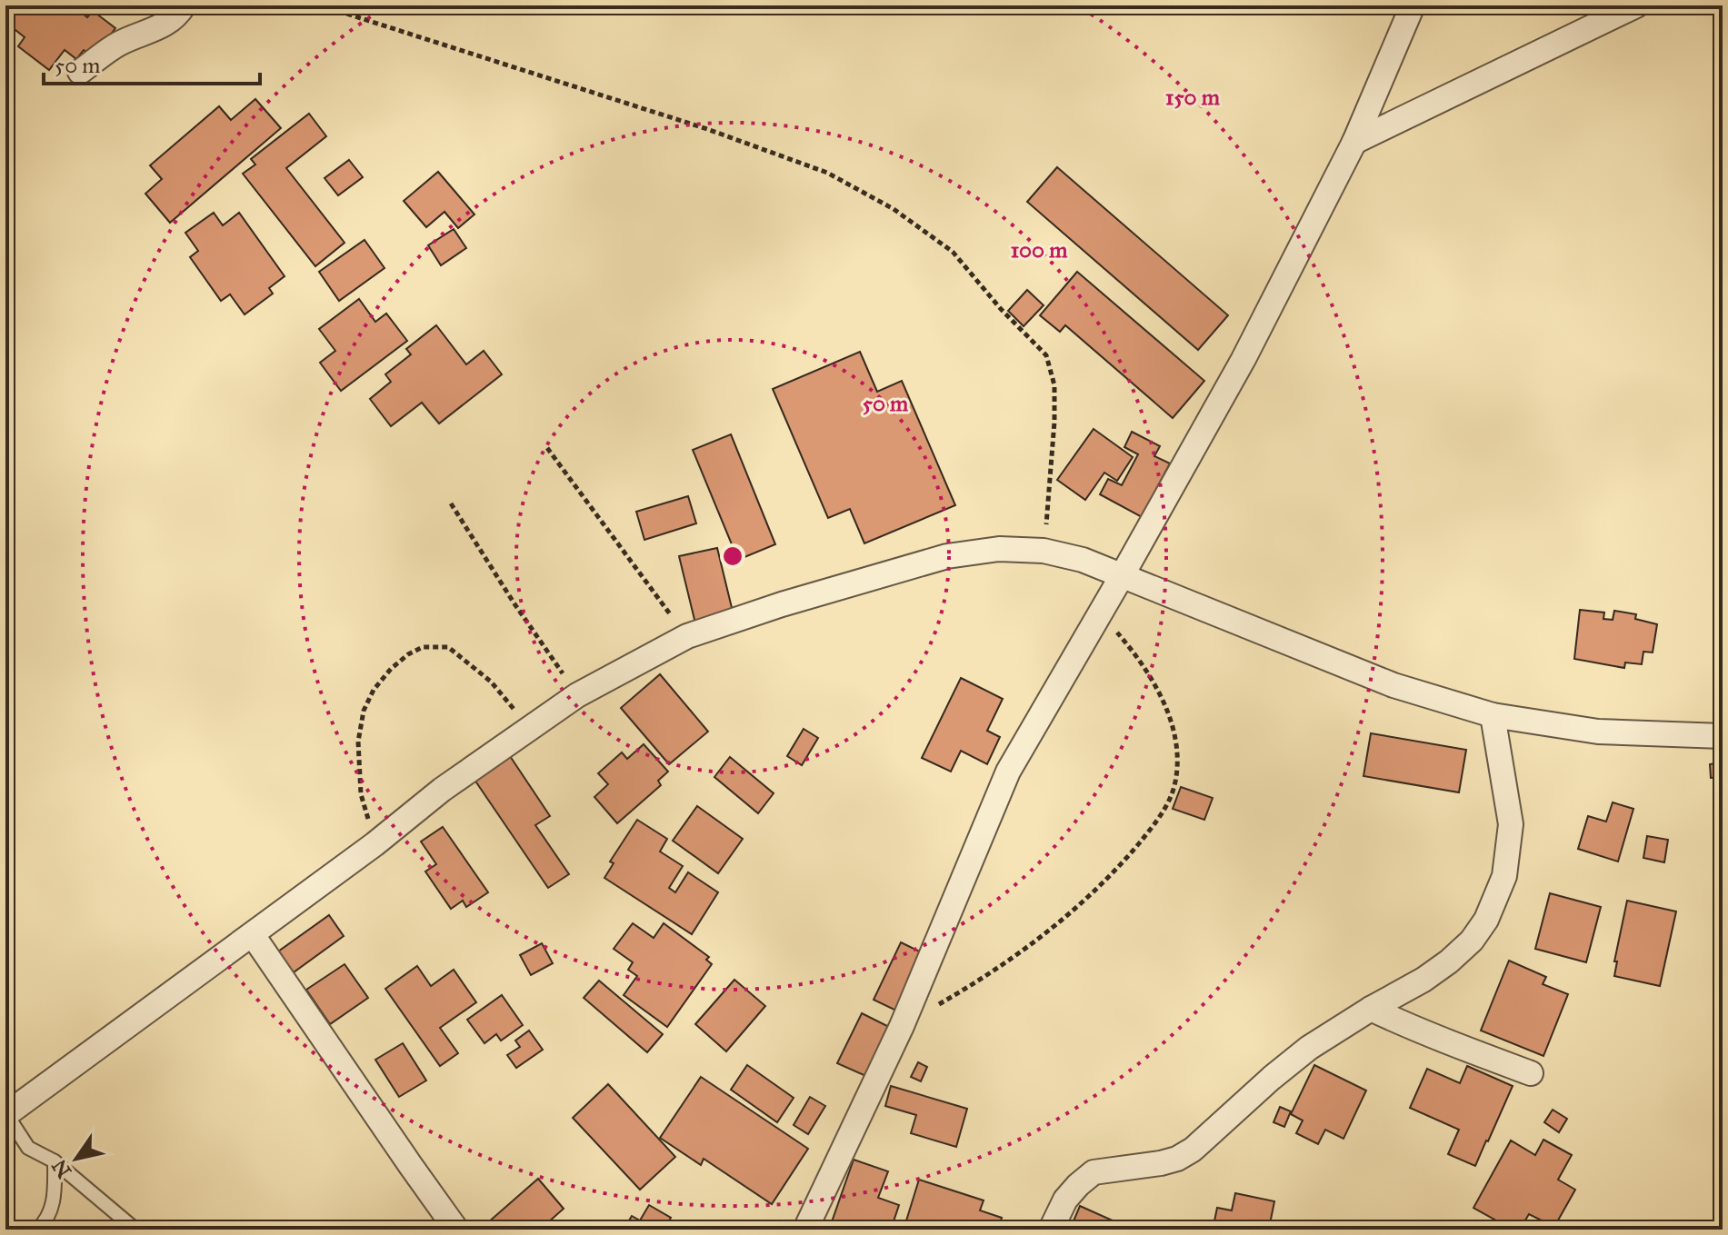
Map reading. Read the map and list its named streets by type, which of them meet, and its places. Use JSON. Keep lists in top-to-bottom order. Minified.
{"scale_bar":"50 m","north":"bottom left","rings":["150 m","100 m","50 m"]}
